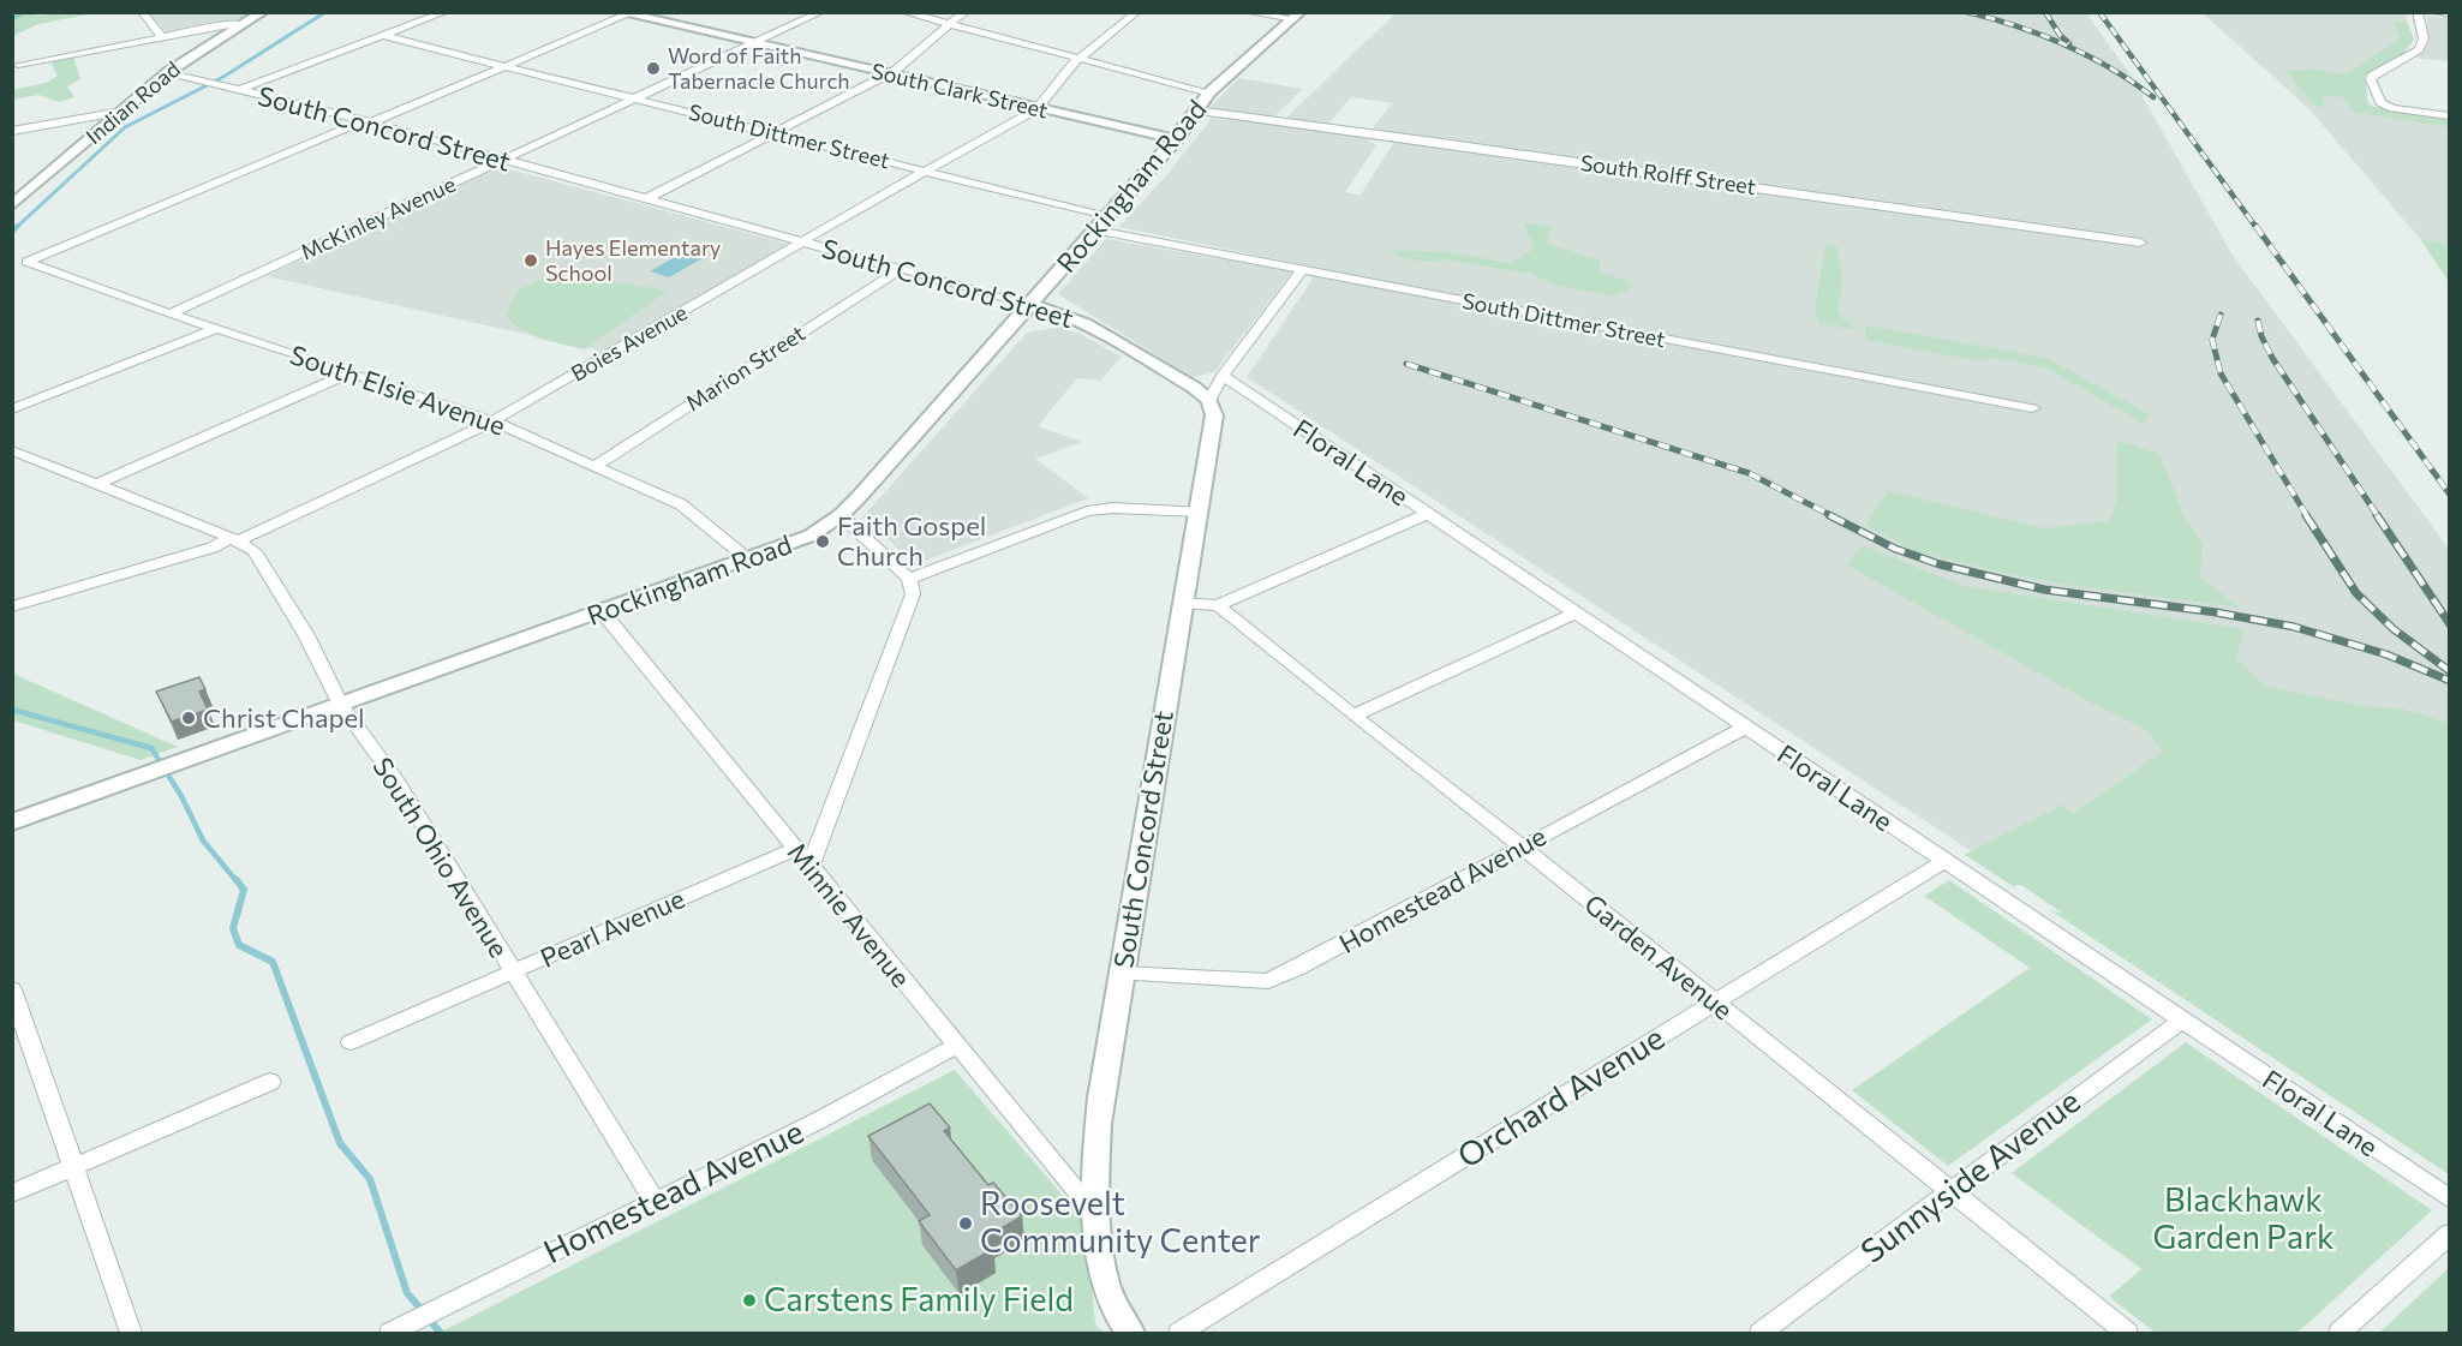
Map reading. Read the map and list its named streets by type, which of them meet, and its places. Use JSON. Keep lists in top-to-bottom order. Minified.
{"streets":{"street":["South Clark Street","Indian Road","South Concord Street","South Dittmer Street","South Rolff Street","Rockingham Road","McKinley Avenue","Boies Avenue","Marion Street","South Elsie Avenue","Floral Lane","South Ohio Avenue","Homestead Avenue","Minnie Avenue","Pearl Avenue","Garden Avenue","Orchard Avenue","Sunnyside Avenue"]},"crossings":[["South Clark Street","Rockingham Road"],["South Clark Street","McKinley Avenue"],["South Clark Street","Boies Avenue"],["Indian Road","South Concord Street"],["South Concord Street","Rockingham Road"],["South Concord Street","McKinley Avenue"],["South Concord Street","Boies Avenue"],["South Concord Street","Marion Street"],["South Concord Street","South Elsie Avenue"],["South Concord Street","Homestead Avenue"],["South Concord Street","Minnie Avenue"],["South Dittmer Street","Rockingham Road"],["South Dittmer Street","McKinley Avenue"],["South Dittmer Street","Boies Avenue"],["South Rolff Street","Rockingham Road"],["Rockingham Road","South Elsie Avenue"],["Rockingham Road","South Ohio Avenue"],["Rockingham Road","Minnie Avenue"],["McKinley Avenue","South Elsie Avenue"],["Boies Avenue","South Elsie Avenue"],["Boies Avenue","South Ohio Avenue"],["Marion Street","South Elsie Avenue"],["Floral Lane","Homestead Avenue"],["Floral Lane","Orchard Avenue"],["Floral Lane","Sunnyside Avenue"],["South Ohio Avenue","Homestead Avenue"],["South Ohio Avenue","Pearl Avenue"],["Homestead Avenue","Minnie Avenue"],["Homestead Avenue","Garden Avenue"],["Minnie Avenue","Pearl Avenue"],["Garden Avenue","Orchard Avenue"],["Garden Avenue","Sunnyside Avenue"]],"parks":["Blackhawk Garden Park"],"places":["Word of Faith Tabernacle Church","Hayes Elementary School","Faith Gospel Church","Christ Chapel","Roosevelt Community Center","Carstens Family Field"]}
